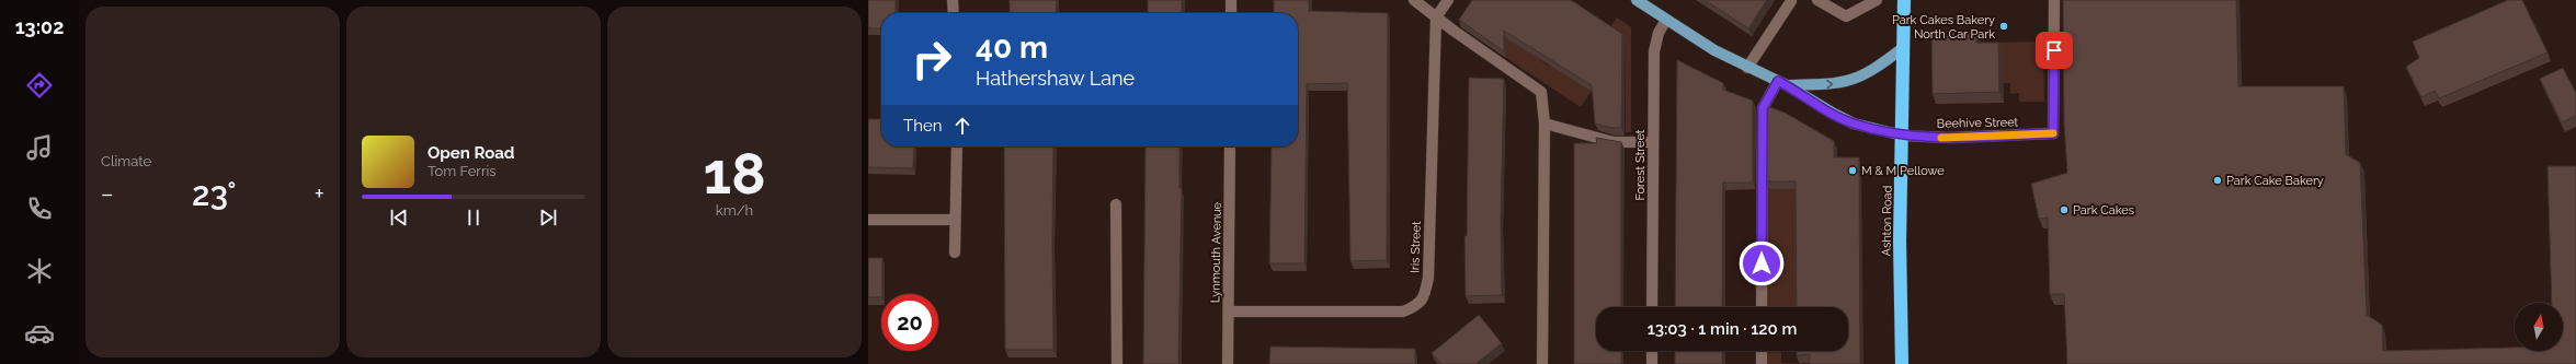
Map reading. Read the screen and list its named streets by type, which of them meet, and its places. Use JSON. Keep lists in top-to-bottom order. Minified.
{"streets":{"highway":["Ashton Road"],"street":["Beehive Street","Forest Street","Iris Street","Lynmouth Avenue"]},"crossings":[["Beehive Street","Ashton Road"],["Iris Street","Lynmouth Avenue"]],"places":["Park Cakes Bakery North Car Park","M & M Pellowe","Park Cake Bakery","Park Cakes"],"north":"top","page":{"tabs":"13:02","tile":["Climate",["18","km/h"]],"turn":["40 m","Hathershaw Lane"],"then":"Then","song":["Open Road","Tom Ferris"],"heat":["−","23°","+"],"limit":"20","trip":"13:03 · 1 min · 120 m"}}
